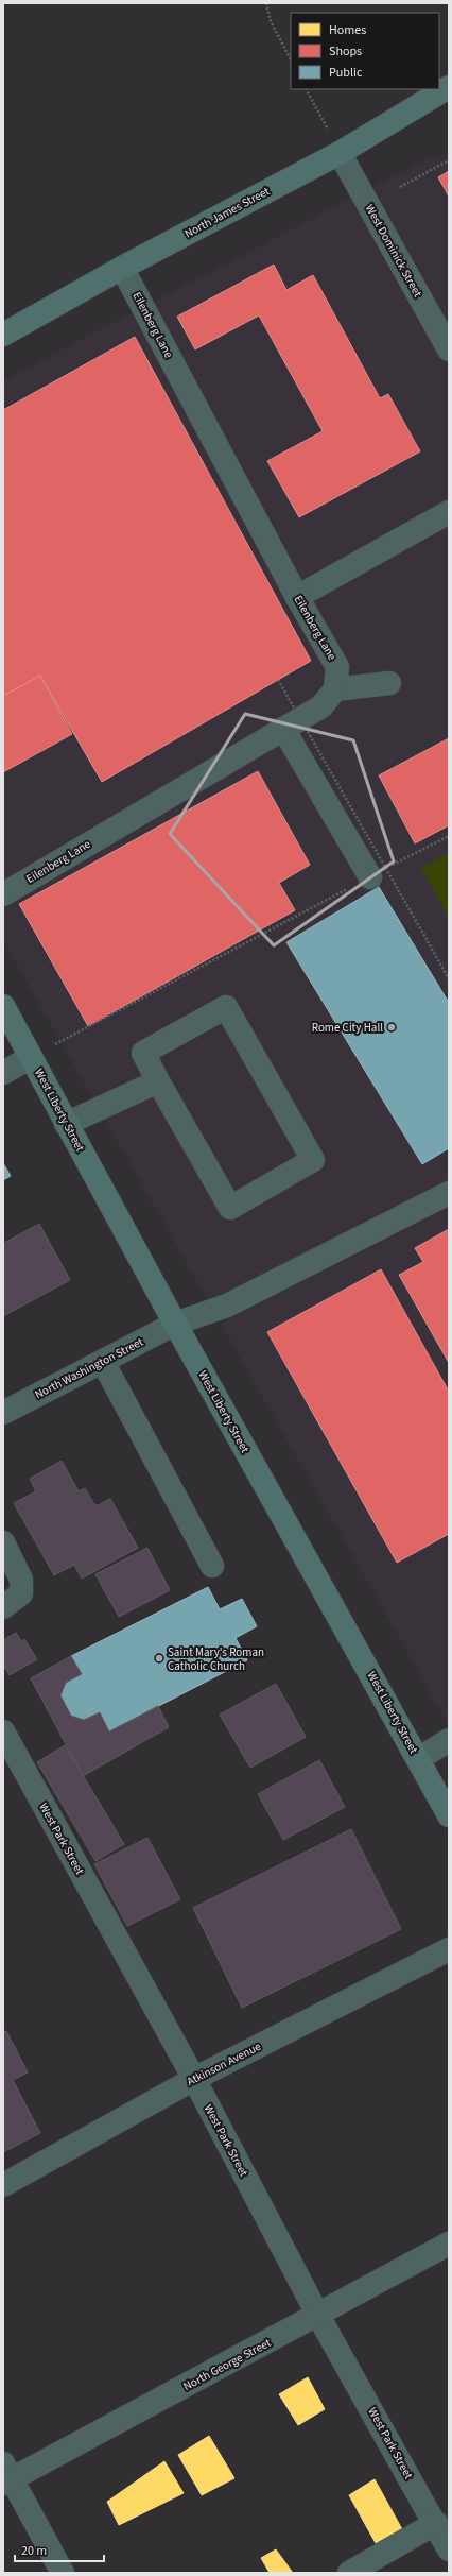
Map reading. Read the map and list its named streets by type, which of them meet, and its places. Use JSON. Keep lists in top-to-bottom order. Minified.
{"streets":{"main road":["North James Street","West Liberty Street"],"street":["West Dominick Street","Eilenberg Lane","North Washington Street","West Park Street","Atkinson Avenue","North George Street"]},"crossings":[["North James Street","West Dominick Street"],["North James Street","Eilenberg Lane"],["West Liberty Street","North Washington Street"],["West Park Street","Atkinson Avenue"],["West Park Street","North George Street"]],"places":["Rome City Hall","Saint Mary's Roman Catholic Church"],"legend":["Homes","Shops","Public"],"scale_bar":"20 m"}
